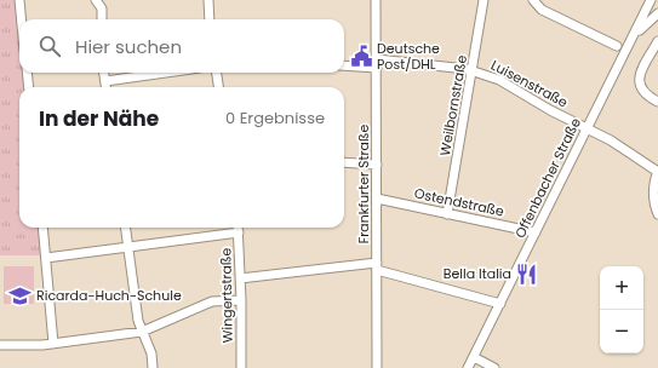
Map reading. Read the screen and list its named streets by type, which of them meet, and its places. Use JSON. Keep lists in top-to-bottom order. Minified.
{"streets":{"street":["Luisenstraße","Weilbornstraße","Offenbacher Straße","Frankfurter Straße","Ostendstraße","Wingertstraße"]},"crossings":[["Luisenstraße","Weilbornstraße"],["Luisenstraße","Offenbacher Straße"],["Luisenstraße","Frankfurter Straße"],["Weilbornstraße","Ostendstraße"],["Offenbacher Straße","Ostendstraße"],["Frankfurter Straße","Ostendstraße"]],"places":{"public building":["Deutsche Post/DHL"],"restaurant":["Bella Italia"],"school or university":["Ricarda-Huch-Schule"]},"page":{"search":"Hier suchen","heading":["In der Nähe","0 Ergebnisse"],"map_buttons":["+","−"]}}
